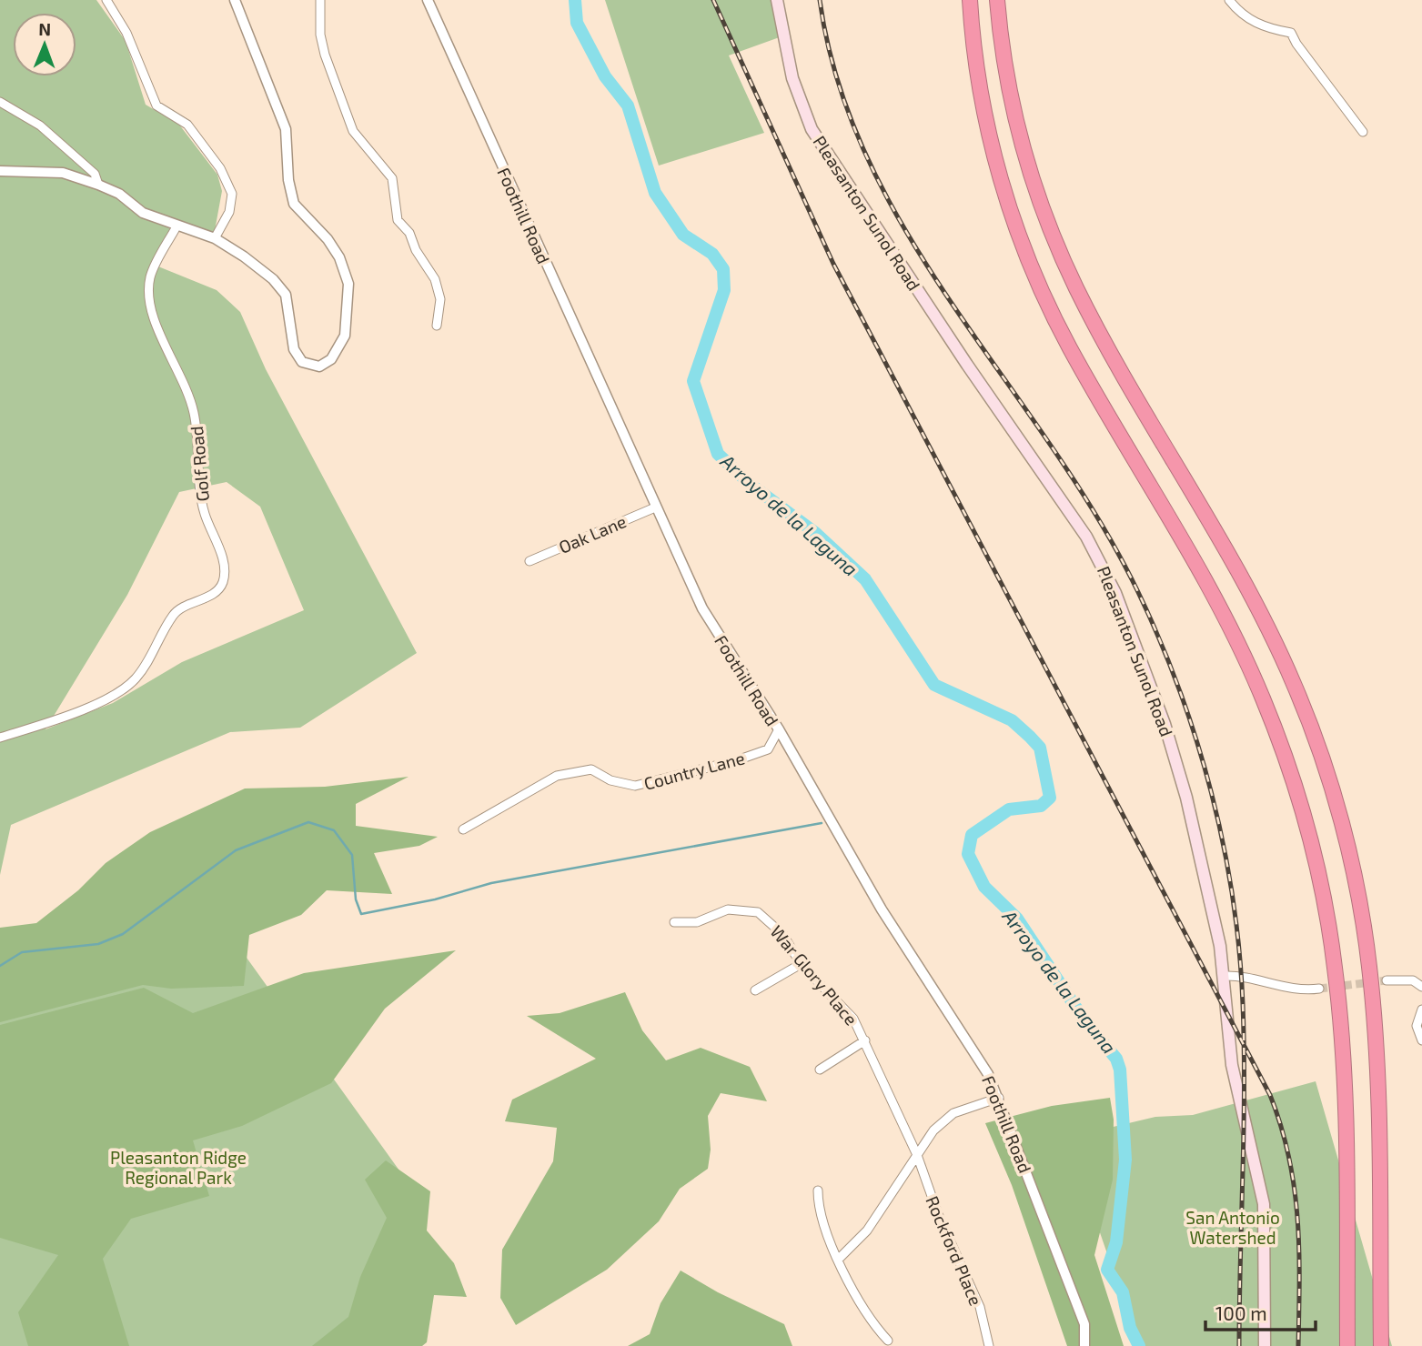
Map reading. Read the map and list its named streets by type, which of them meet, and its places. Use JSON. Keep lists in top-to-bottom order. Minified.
{"streets":{"main road":["Pleasanton Sunol Road"],"street":["Foothill Road","Golf Road","Oak Lane","Country Lane","War Glory Place","Rockford Place"]},"crossings":[["Foothill Road","Oak Lane"],["Foothill Road","Country Lane"],["War Glory Place","Rockford Place"]],"water":["Arroyo de la Laguna"],"parks":["Pleasanton Ridge Regional Park","San Antonio Watershed"],"scale_bar":"100 m","north":"top"}
